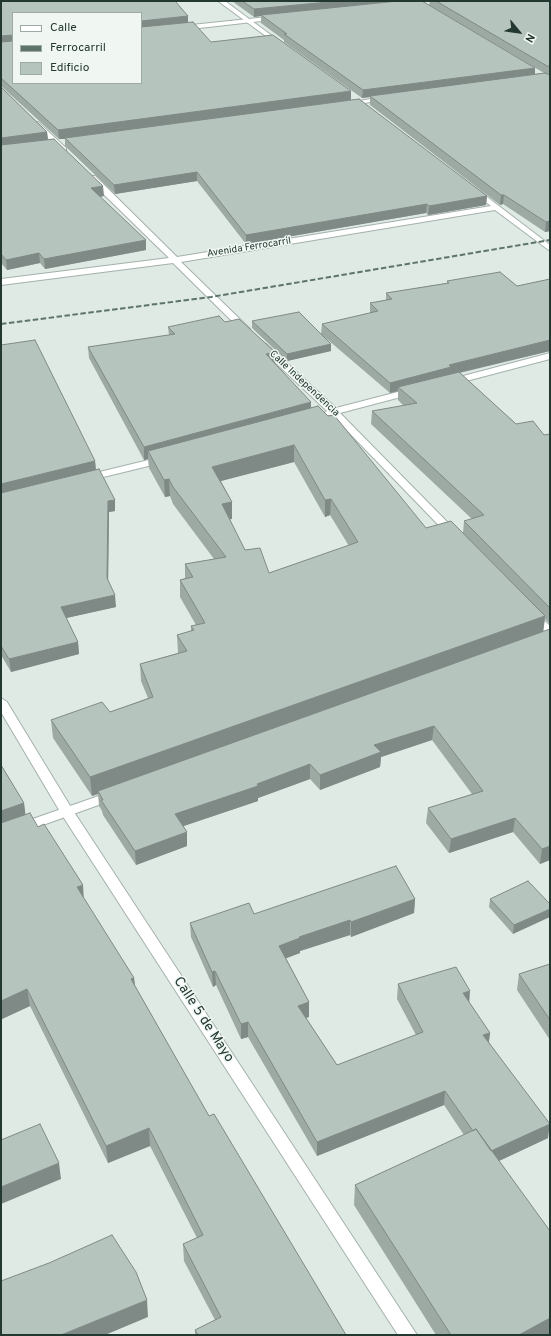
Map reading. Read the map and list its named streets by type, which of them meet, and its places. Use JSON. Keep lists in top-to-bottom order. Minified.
{"streets":{"street":["Avenida Ferrocarril","Calle Independencia","Calle 5 de Mayo"]},"crossings":[["Avenida Ferrocarril","Calle Independencia"]],"legend":["Calle","Ferrocarril","Edificio"],"north":"bottom right"}
